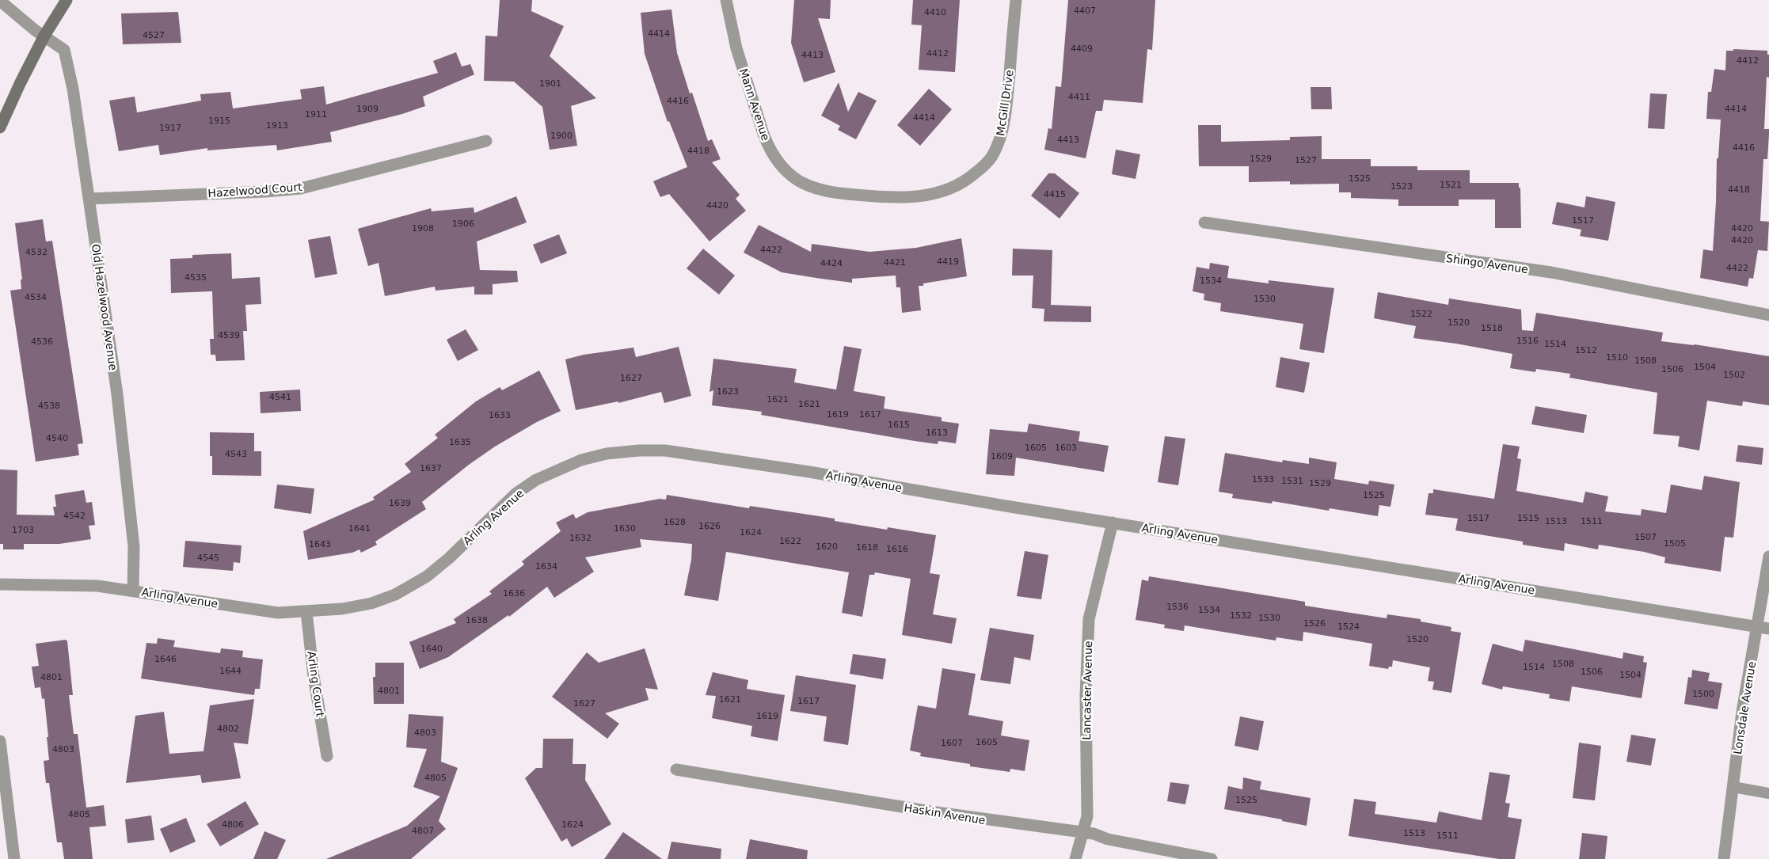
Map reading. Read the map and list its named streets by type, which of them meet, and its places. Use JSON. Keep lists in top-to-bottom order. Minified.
{"streets":{"street":["McGill Drive","Mann Avenue","Hazelwood Court","Shingo Avenue","Old Hazelwood Avenue","Arling Avenue","Arling Court","Lancaster Avenue","Lonsdale Avenue","Haskin Avenue"]},"crossings":[["McGill Drive","Mann Avenue"],["Hazelwood Court","Old Hazelwood Avenue"],["Old Hazelwood Avenue","Arling Avenue"],["Arling Avenue","Arling Court"],["Arling Avenue","Lancaster Avenue"],["Arling Avenue","Lonsdale Avenue"],["Lancaster Avenue","Haskin Avenue"]],"house_numbers":["4407","4410","4414","4527","4409","4412","4413","4412","1901","4411","4416","1909","4414","1911","4414","1915","1913","1917","1900","4413","4416","4418","1529","1527","1525","1521","1523","4418","4415","4420","1517","1906","1908","4420","4420","4422","4532","4419","4421","4424","4422","4535","1534","4534","1530","1522","1520","1518","4539","1516","4536","1514","1512","1510","1508","1504","1506","1502","1627","1623","4541","1621","1621","4538","1619","1617","1633","1615","1613","4540","1635","1605","1603","4543","1609","1637","1533","1531","1529","1525","1639","4542","1517","1515","1513","1511","1628","1626","1641","1630","1703","1624","1507","1632","1622","1505","1643","1620","1618","1616","4545","1634","1636","1536","1534","1532","1530","1638","1526","1524","1520","1640","1646","1508","1514","1644","1506","1504","4801","4801","1500","1621","1617","1627","1619","4802","4803","1605","1607","4803","4805","1525","4805","4806","1624","4807","1513","1511"]}
